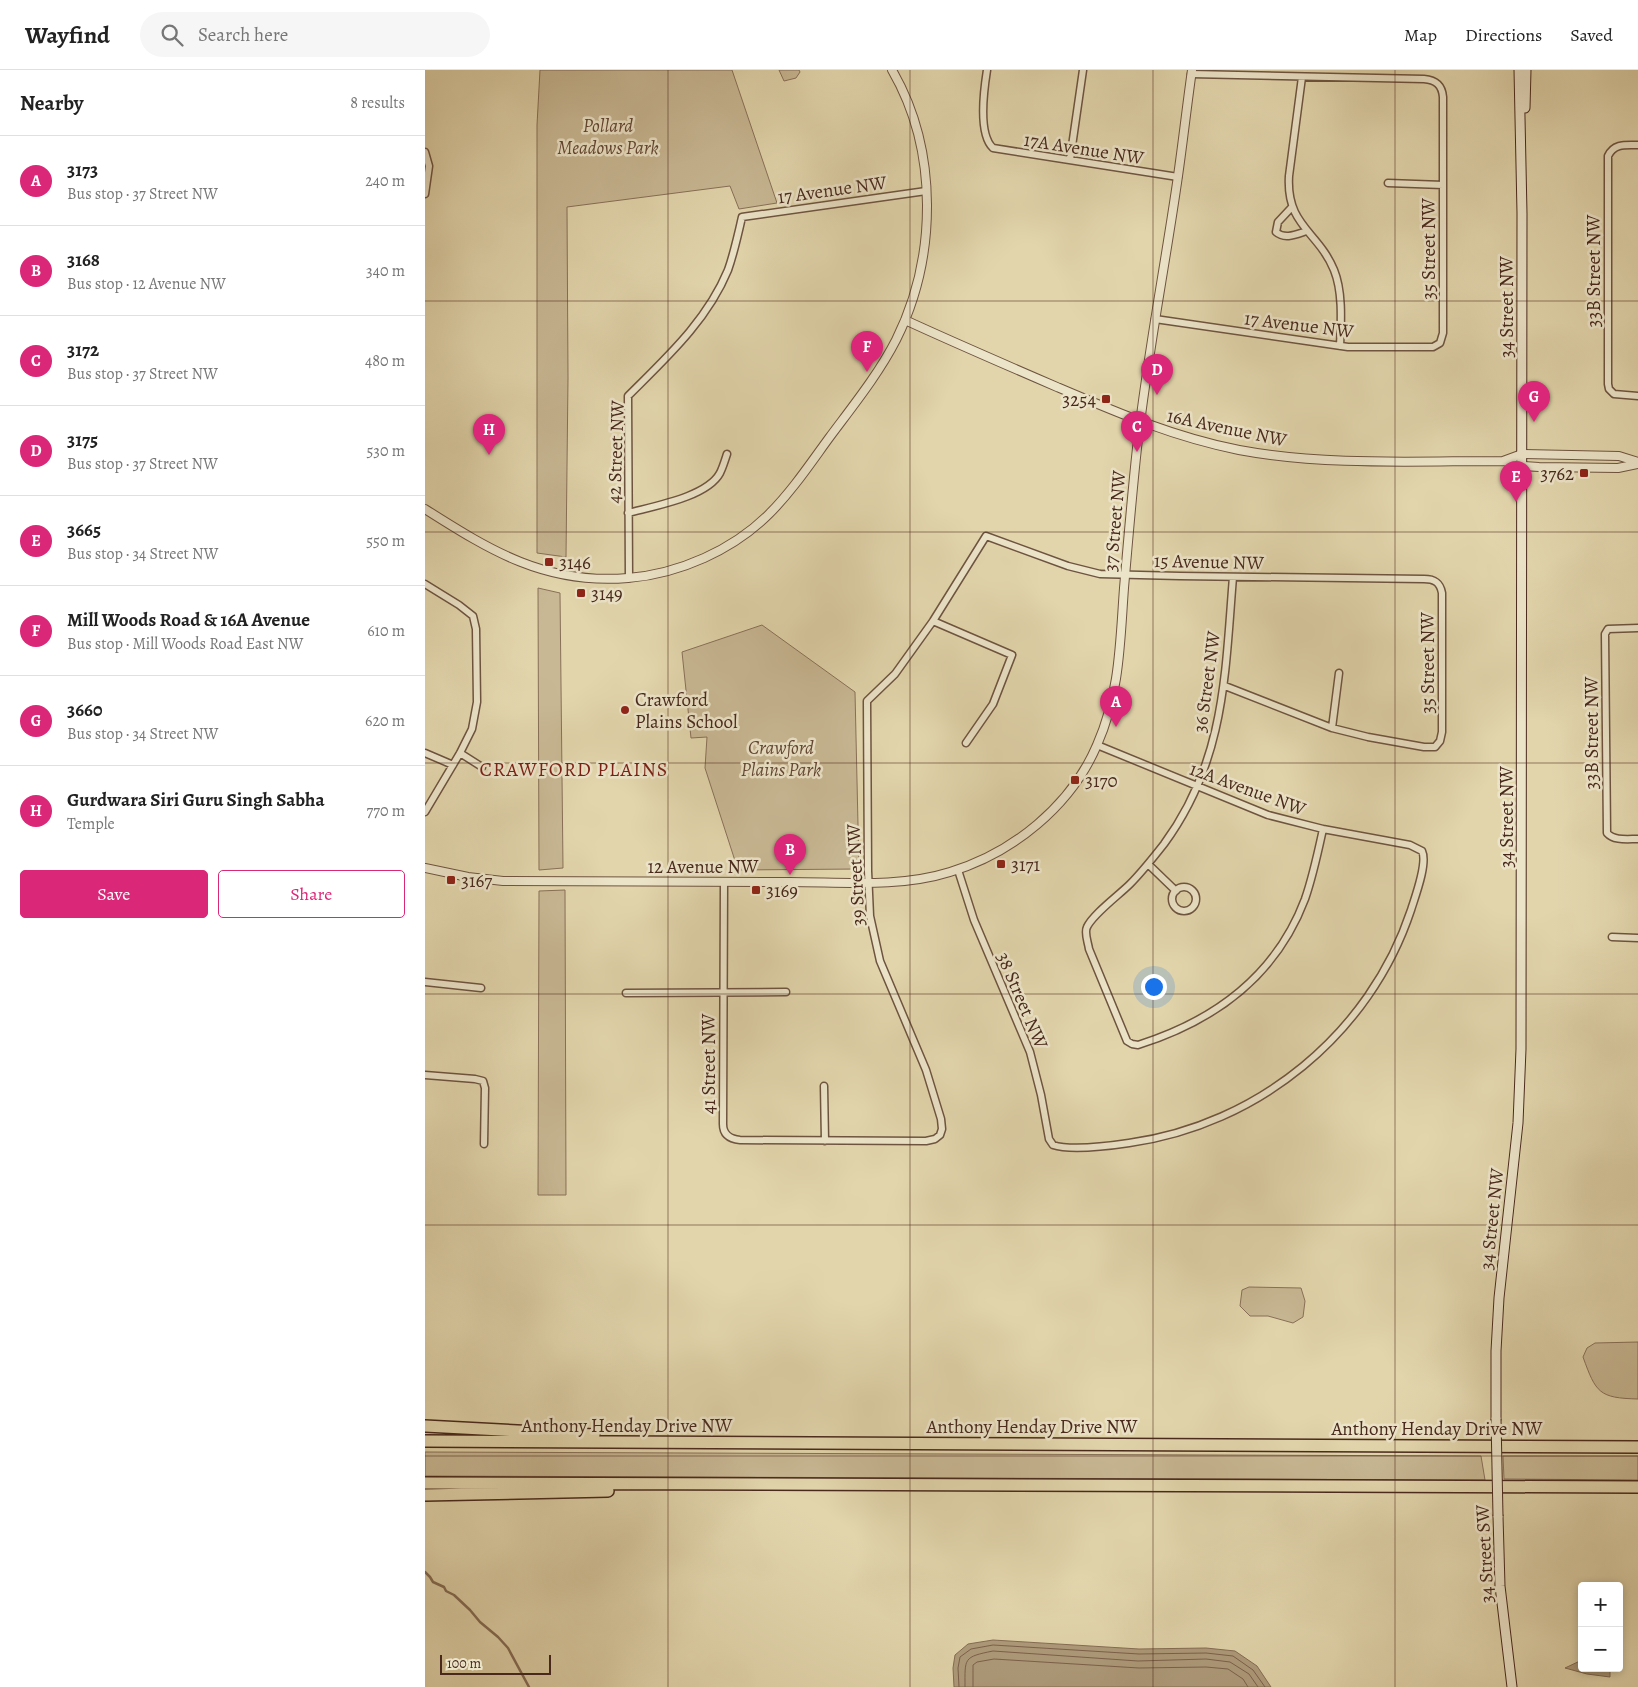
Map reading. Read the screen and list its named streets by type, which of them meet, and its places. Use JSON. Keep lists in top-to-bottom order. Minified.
{"streets":{"highway":["Anthony Henday Drive NW"],"main road":["34 Street NW","34 Street SW"],"street":["17A Avenue NW","17 Avenue NW","35 Street NW","33B Street NW","16A Avenue NW","42 Street NW","37 Street NW","15 Avenue NW","36 Street NW","12A Avenue NW","12 Avenue NW","39 Street NW","38 Street NW","41 Street NW"]},"crossings":[["17A Avenue NW","37 Street NW"],["17 Avenue NW","35 Street NW"],["17 Avenue NW","42 Street NW"],["17 Avenue NW","37 Street NW"],["35 Street NW","15 Avenue NW"],["34 Street NW","16A Avenue NW"],["34 Street NW","34 Street SW"],["16A Avenue NW","37 Street NW"],["37 Street NW","15 Avenue NW"],["37 Street NW","12A Avenue NW"],["37 Street NW","12 Avenue NW"],["15 Avenue NW","36 Street NW"],["15 Avenue NW","39 Street NW"],["36 Street NW","12A Avenue NW"],["12A Avenue NW","38 Street NW"],["12 Avenue NW","39 Street NW"],["12 Avenue NW","38 Street NW"],["12 Avenue NW","41 Street NW"],["39 Street NW","41 Street NW"]],"districts":["CRAWFORD PLAINS"],"parks":["Pollard Meadows Park","Crawford Plains Park"],"places":{"transit":["3254","3762","3146","3149","3170","3171","3167","3169"],"other":["Crawford Plains School"]},"scale_bar":"100 m","page":{"header":"Wayfind","search":"Search here","nav":["Map","Directions","Saved"],"heading":["Nearby","8 results"],"list":[{"mark":"A","name":"3173","note":"Bus stop · 37 Street NW","value":"240 m"},{"mark":"B","name":"3168","note":"Bus stop · 12 Avenue NW","value":"340 m"},{"mark":"C","name":"3172","note":"Bus stop · 37 Street NW","value":"480 m"},{"mark":"D","name":"3175","note":"Bus stop · 37 Street NW","value":"530 m"},{"mark":"E","name":"3665","note":"Bus stop · 34 Street NW","value":"550 m"},{"mark":"F","name":"Mill Woods Road & 16A Avenue","note":"Bus stop · Mill Woods Road East NW","value":"610 m"},{"mark":"G","name":"3660","note":"Bus stop · 34 Street NW","value":"620 m"},{"mark":"H","name":"Gurdwara Siri Guru Singh Sabha","note":"Temple","value":"770 m"}],"pins":["F","D","G","C","H","E","A","B"],"buttons":["Save","Share"],"map_buttons":["+","−"],"scale":"100 m"}}
